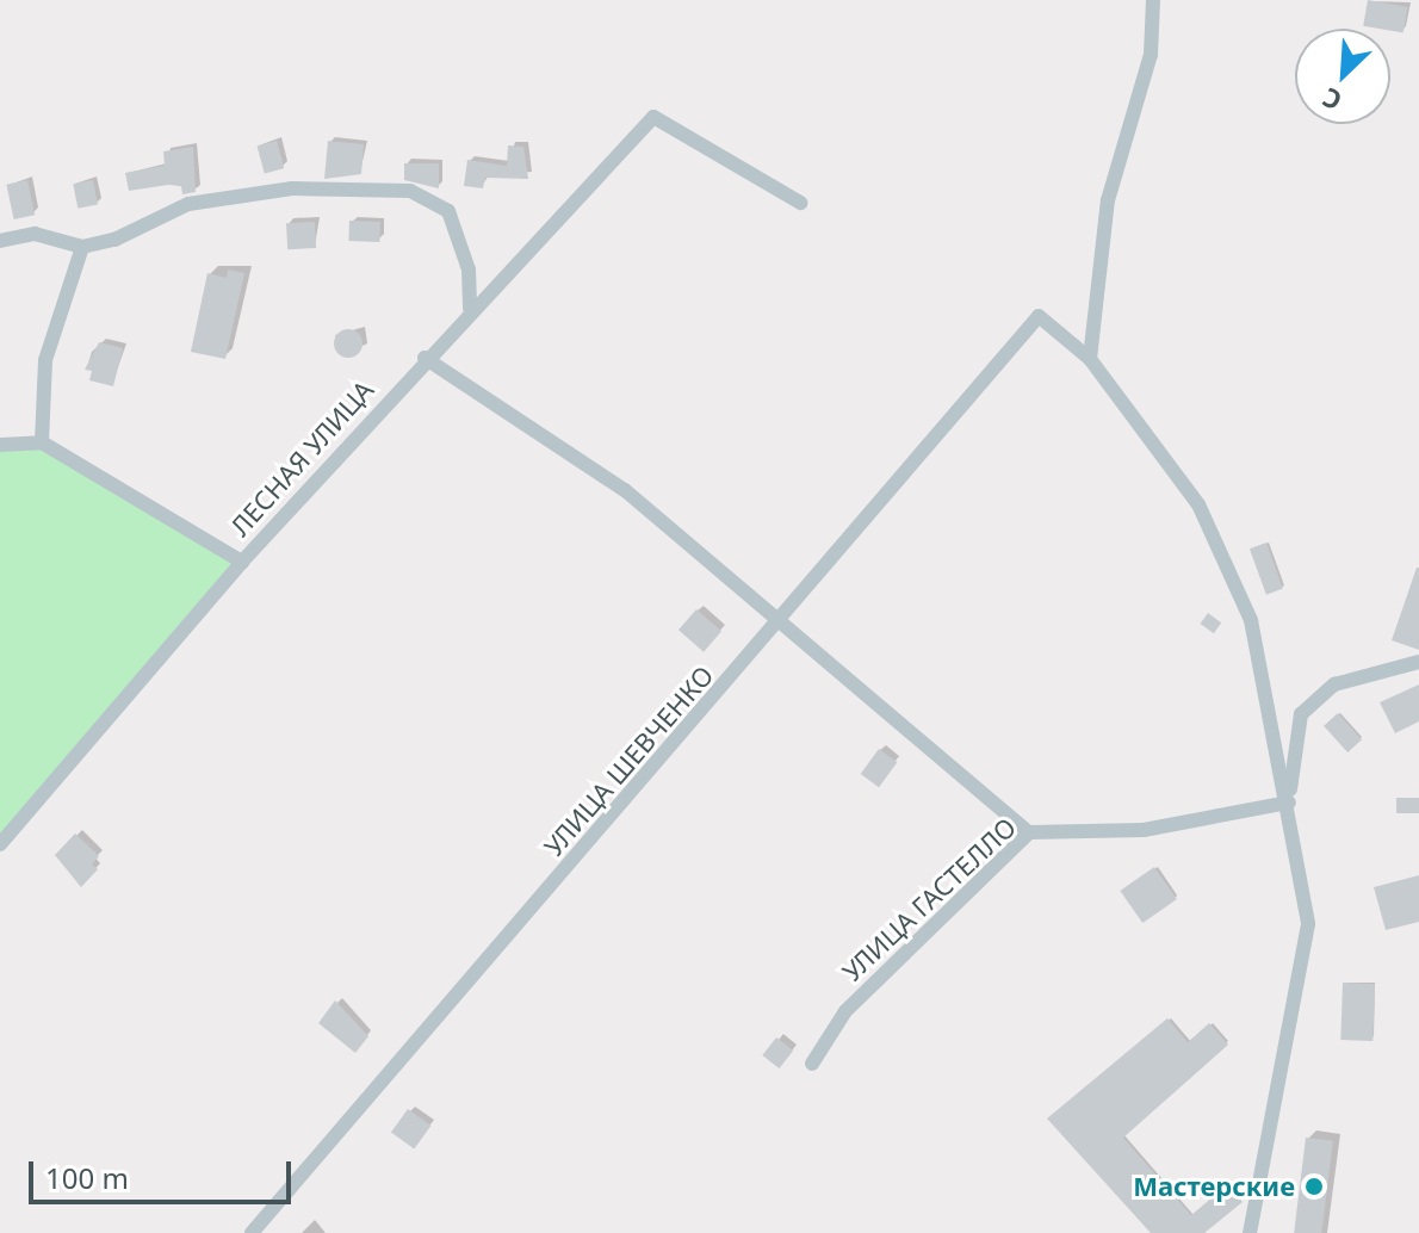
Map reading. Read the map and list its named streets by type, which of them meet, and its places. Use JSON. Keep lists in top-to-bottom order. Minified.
{"streets":{"street":["ЛЕСНАЯ УЛИЦА","УЛИЦА ШЕВЧЕНКО","УЛИЦА ГАСТЕЛЛО"]},"places":["Мастерские"],"scale_bar":"100 m","north":"bottom left"}
